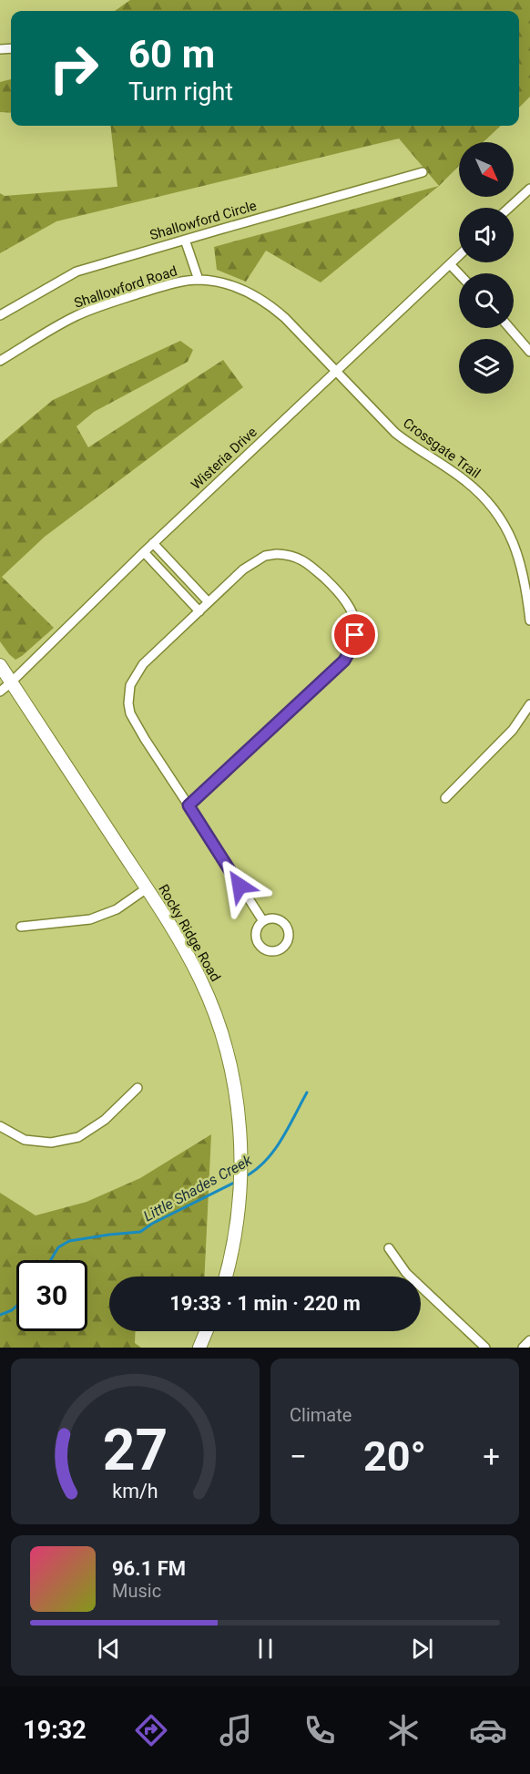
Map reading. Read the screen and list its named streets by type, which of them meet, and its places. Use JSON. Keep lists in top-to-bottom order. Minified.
{"streets":{"main road":["Rocky Ridge Road"],"street":["Shallowford Circle","Shallowford Road","Crossgate Trail","Wisteria Drive"]},"crossings":[["Shallowford Road","Crossgate Trail"],["Shallowford Road","Wisteria Drive"],["Crossgate Trail","Wisteria Drive"],["Wisteria Drive","Rocky Ridge Road"]],"water":["Little Shades Creek"],"north":"bottom right","page":{"turn":["60 m","Turn right"],"limit":"30","trip":"19:33 · 1 min · 220 m","tile":"Climate","heat":["−","20°","+"],"song":["96.1 FM","Music"],"tabs":"19:32","gauge":["27","km/h"]}}
